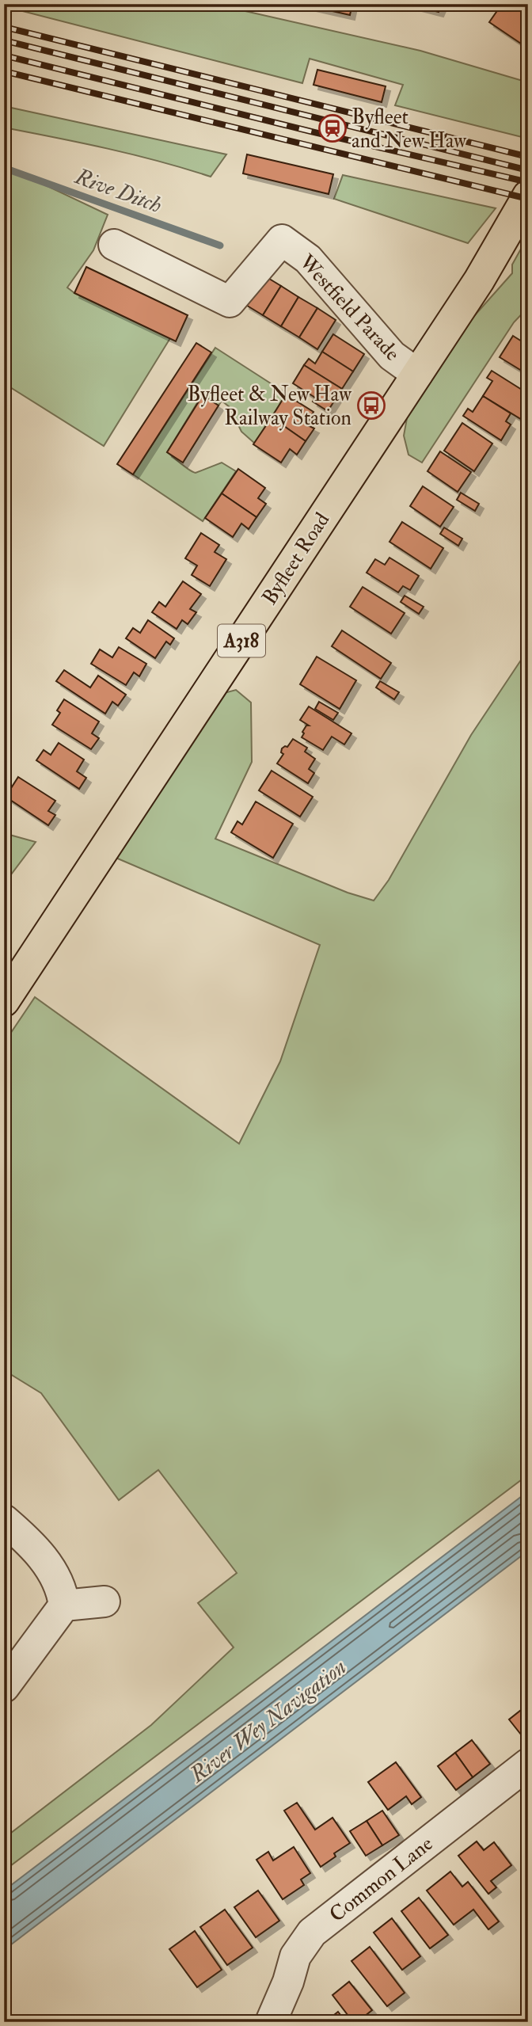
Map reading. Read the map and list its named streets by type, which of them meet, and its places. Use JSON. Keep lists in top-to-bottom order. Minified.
{"streets":{"main road":["Byfleet Road","A318"],"street":["Westfield Parade","Common Lane"]},"crossings":[["Westfield Parade","Byfleet Road"]],"water":["Rive Ditch","River Wey Navigation"],"places":{"station":["Byfleet and New Haw"],"bus stop":["Byfleet & New Haw Railway Station"]}}
